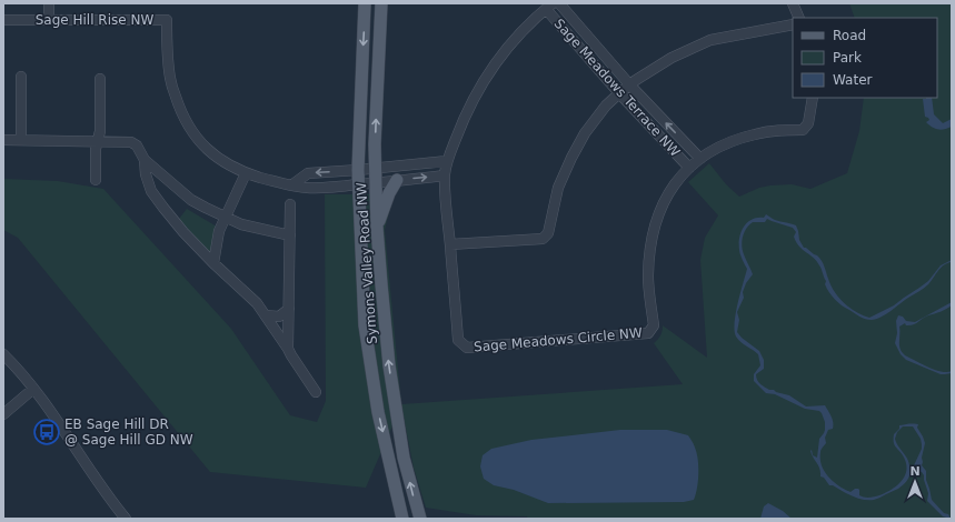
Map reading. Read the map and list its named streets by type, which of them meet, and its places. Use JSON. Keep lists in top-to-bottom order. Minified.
{"streets":{"main road":["Symons Valley Road NW"],"street":["Sage Hill Rise NW","Sage Meadows Terrace NW","Sage Meadows Circle NW"]},"crossings":[["Sage Hill Rise NW","Symons Valley Road NW"],["Sage Meadows Terrace NW","Sage Meadows Circle NW"]],"places":{"bus stop":["EB Sage Hill DR @ Sage Hill GD NW"]},"legend":["Road","Park","Water"],"north":"top"}
